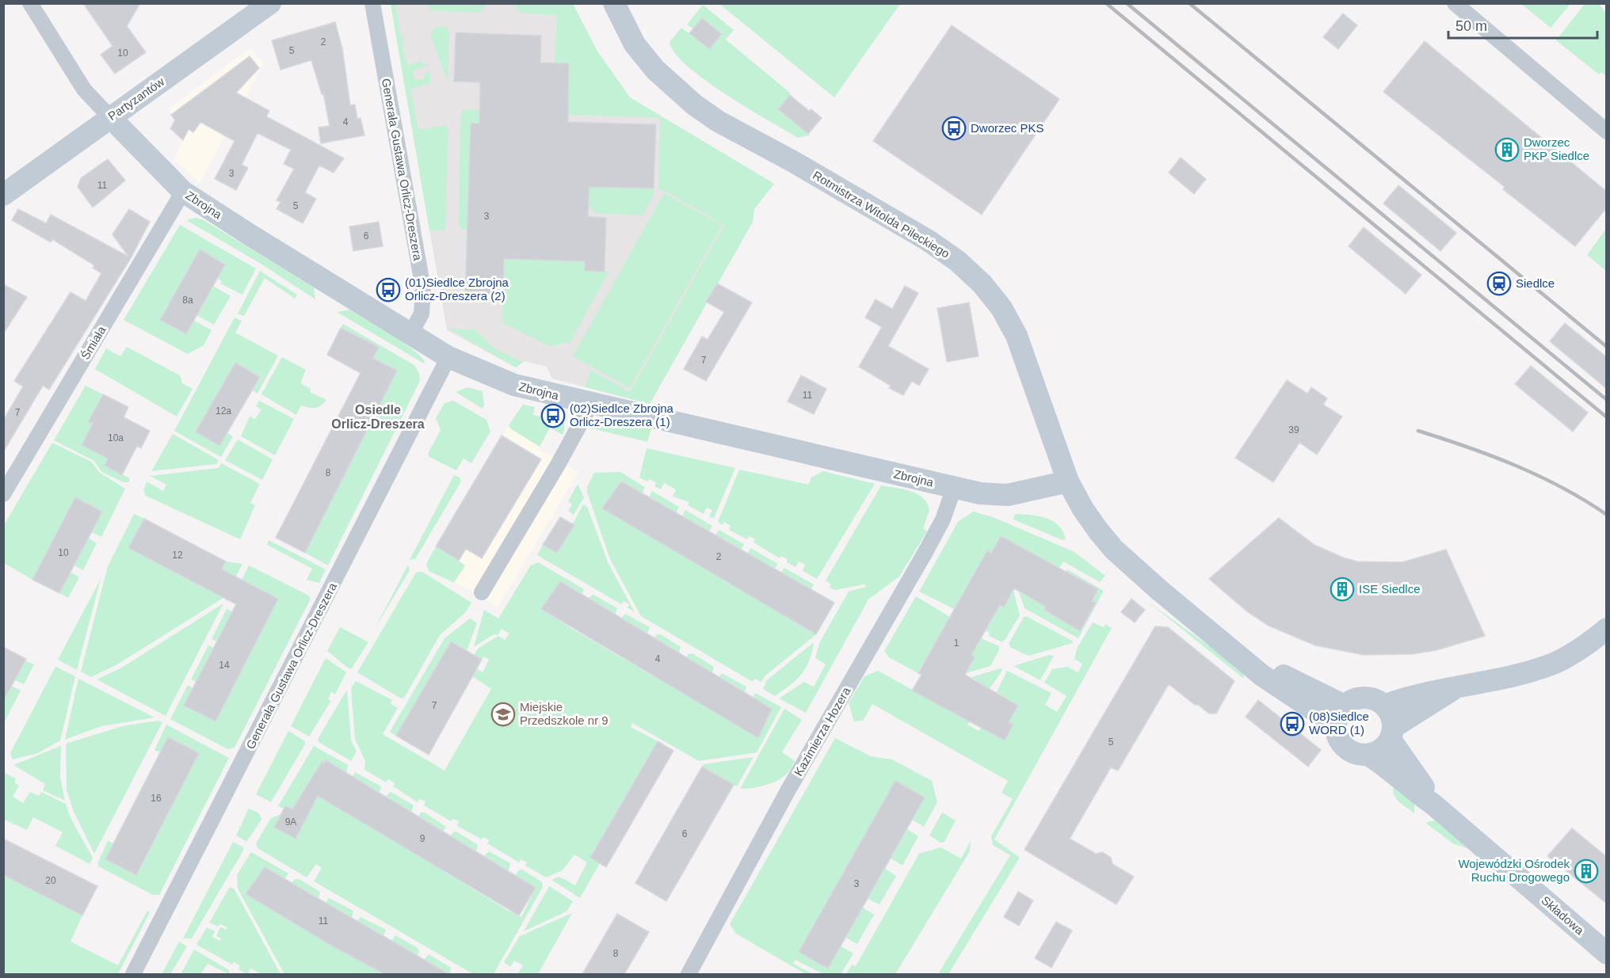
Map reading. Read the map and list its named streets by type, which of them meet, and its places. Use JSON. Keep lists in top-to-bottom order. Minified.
{"streets":{"main road":["Partyzantów","Zbrojna","Rotmistrza Witolda Pileckiego","Składowa"],"street":["Generała Gustawa Orlicz-Dreszera","Śmiała","Kazimierza Hozera"]},"crossings":[["Partyzantów","Zbrojna"],["Generała Gustawa Orlicz-Dreszera","Zbrojna"],["Zbrojna","Rotmistrza Witolda Pileckiego"],["Zbrojna","Śmiała"],["Zbrojna","Kazimierza Hozera"],["Rotmistrza Witolda Pileckiego","Składowa"]],"districts":["Osiedle Orlicz-Dreszera"],"places":{"bus stop":["Dworzec PKS","(01)Siedlce Zbrojna Orlicz-Dreszera (2)","(02)Siedlce Zbrojna Orlicz-Dreszera (1)","(08)Siedlce WORD (1)"],"building":["Dworzec PKP Siedlce","ISE Siedlce","Wojewódzki Ośrodek Ruchu Drogowego"],"station":["Siedlce"],"school or university":["Miejskie Przedszkole nr 9"]},"house_numbers":["2","5","10","4","3","11","5","3","6","8a","7","11","12a","7","39","10a","8","10","12","2","1","4","14","7","5","16","9A","6","9","20","3","11","8"],"scale_bar":"50 m"}
